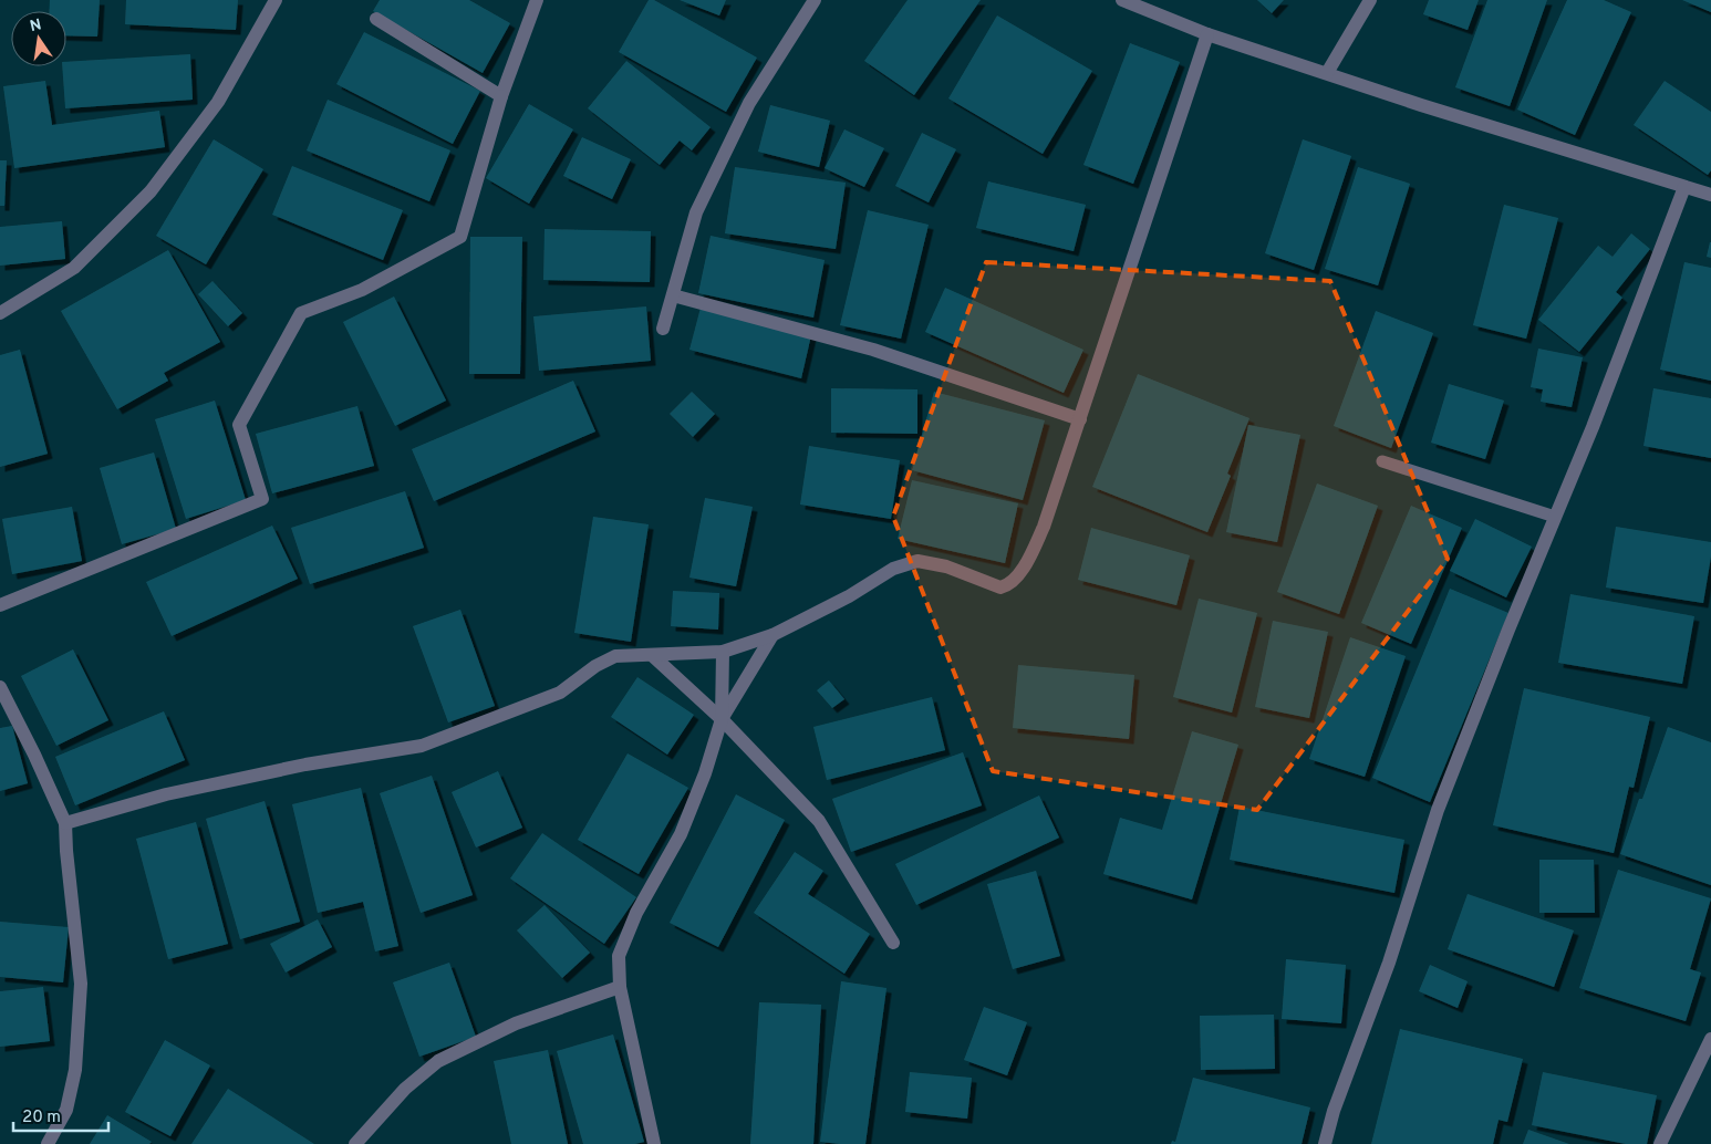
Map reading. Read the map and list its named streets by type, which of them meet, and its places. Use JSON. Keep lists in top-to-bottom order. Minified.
{"scale_bar":"20 m","north":"top"}
